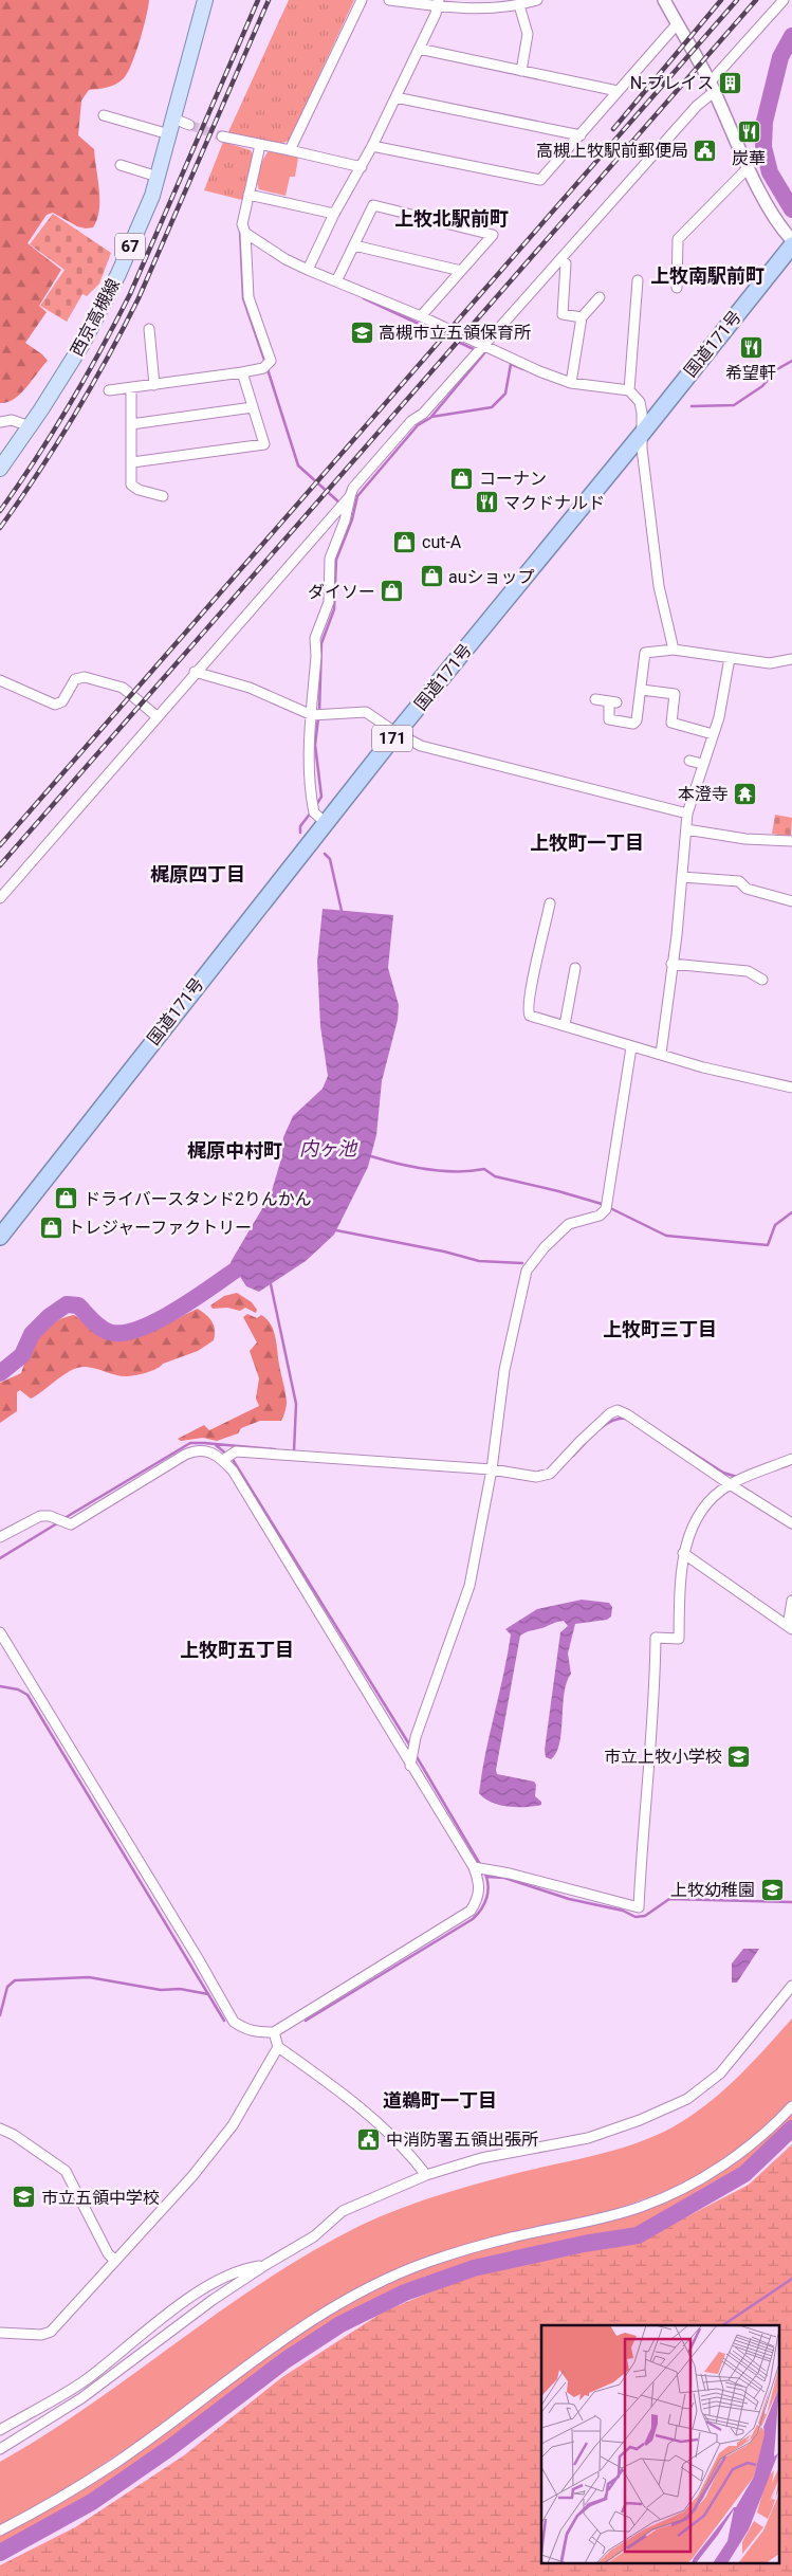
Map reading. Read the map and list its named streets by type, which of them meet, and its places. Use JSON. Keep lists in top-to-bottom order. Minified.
{"streets":{"highway":["国道171号","171"],"main road":["67","西京高槻線"]},"districts":["上牧北駅前町","上牧南駅前町","上牧町一丁目","梶原四丁目","梶原中村町","上牧町三丁目","上牧町五丁目","道鵜町一丁目"],"water":["内ヶ池"],"places":{"building":["N-プレイス"],"restaurant":["炭華","希望軒","マクドナルド"],"public building":["高槻上牧駅前郵便局","中消防署五領出張所"],"school or university":["高槻市立五領保育所","市立上牧小学校","上牧幼稚園","市立五領中学校"],"shop":["コーナン","cut-A","auショップ","ダイソー","ドライバースタンド2りんかん","トレジャーファクトリー"],"temple":["本澄寺"]}}
